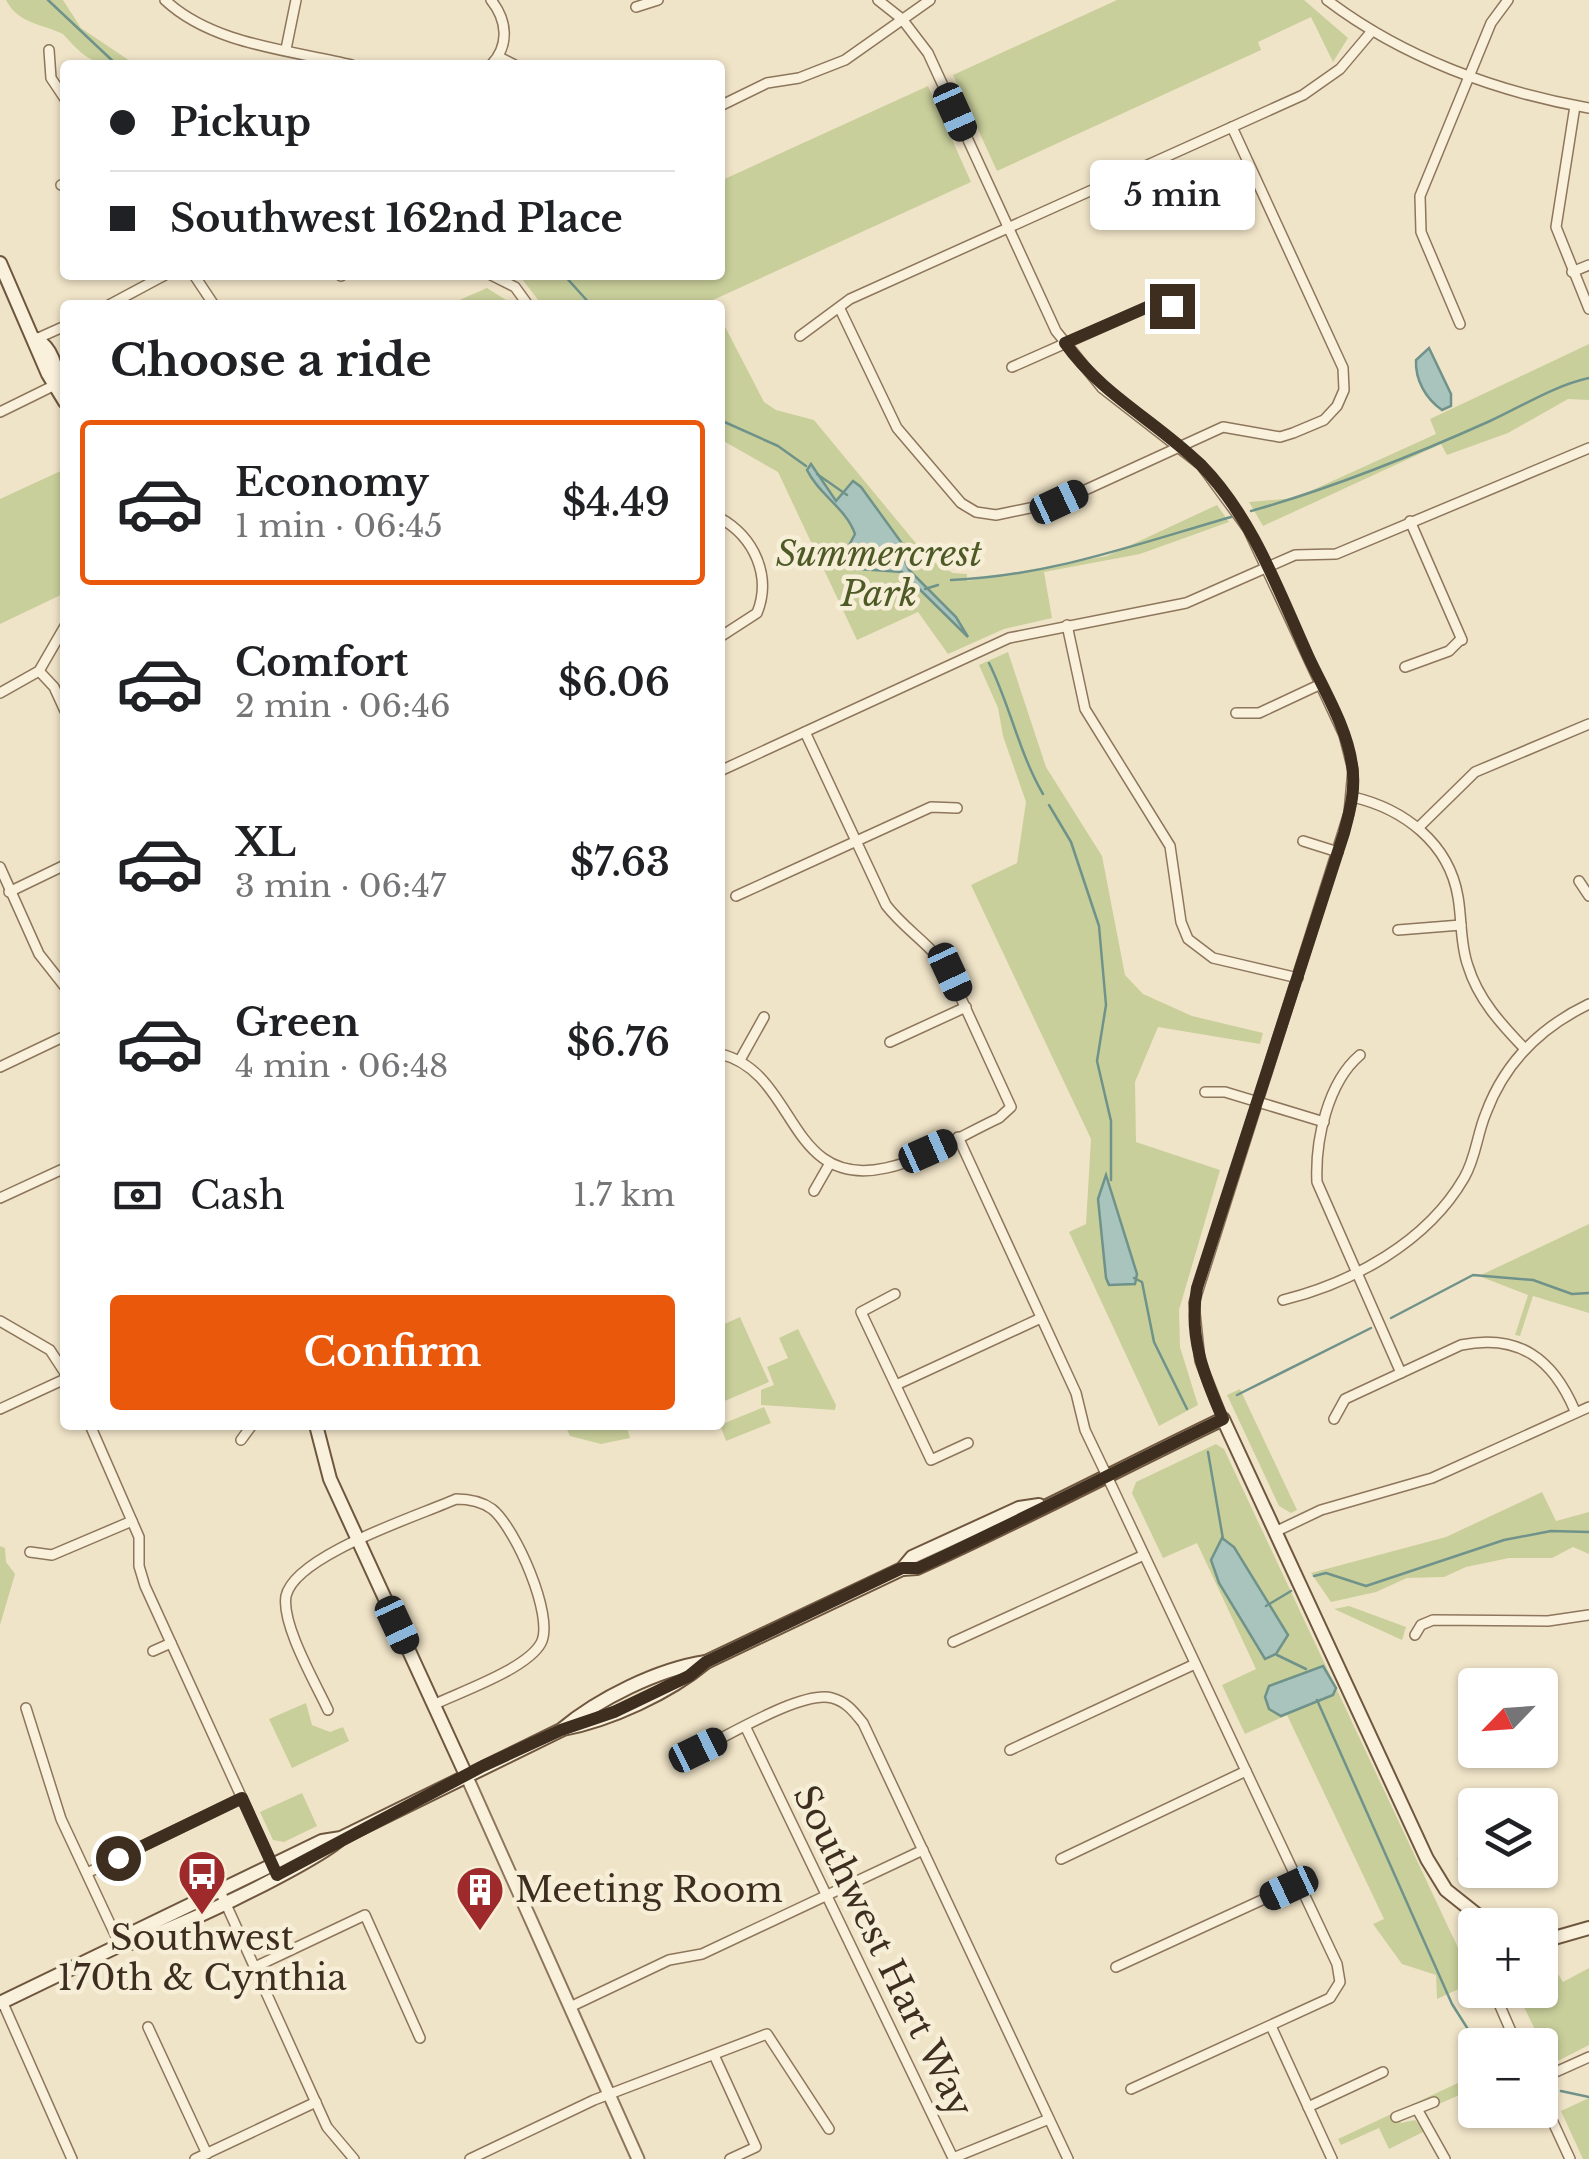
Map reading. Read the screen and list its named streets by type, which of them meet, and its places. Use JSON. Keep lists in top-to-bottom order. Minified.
{"streets":{"street":["Southwest Hart Way"]},"parks":["Summercrest Park"],"places":{"bus stop":["Southwest 170th & Cynthia"],"building":["Meeting Room"]},"north":"bottom left","page":{"banner":["Pickup","Southwest 162nd Place"],"bubble":"5 min","heading":"Choose a ride","list":[{"name":"Economy","note":"1 min · 06:45","value":"$4.49"},{"name":"Comfort","note":"2 min · 06:46","value":"$6.06"},{"name":"XL","note":"3 min · 06:47","value":"$7.63"},{"name":"Green","note":"4 min · 06:48","value":"$6.76"}],"pay":["Cash","1.7 km"],"buttons":"Confirm","map_buttons":["+","−"]}}
